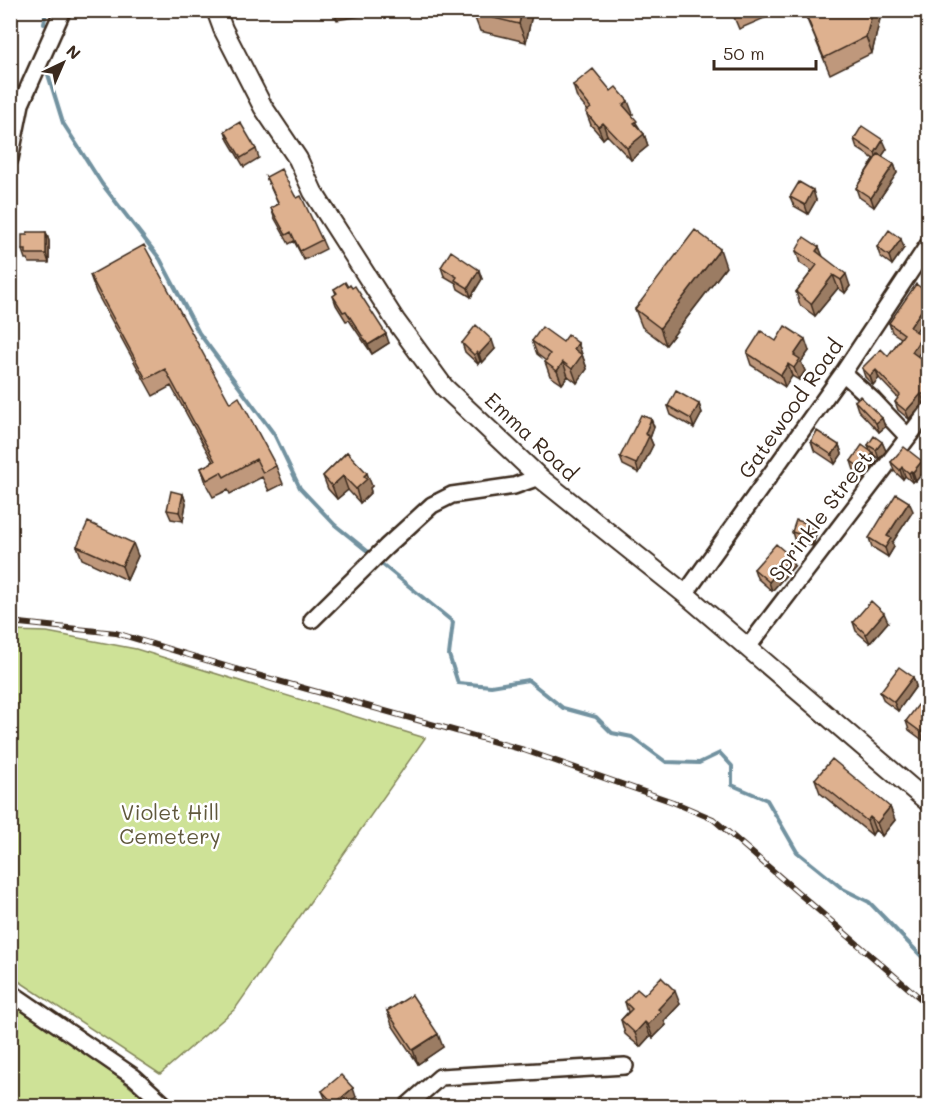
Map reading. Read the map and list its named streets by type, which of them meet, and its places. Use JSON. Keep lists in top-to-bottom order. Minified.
{"streets":{"street":["Gatewood Road","Emma Road","Sprinkle Street"]},"crossings":[["Gatewood Road","Emma Road"],["Emma Road","Sprinkle Street"]],"parks":["Violet Hill Cemetery"],"scale_bar":"50 m","north":"top right"}
